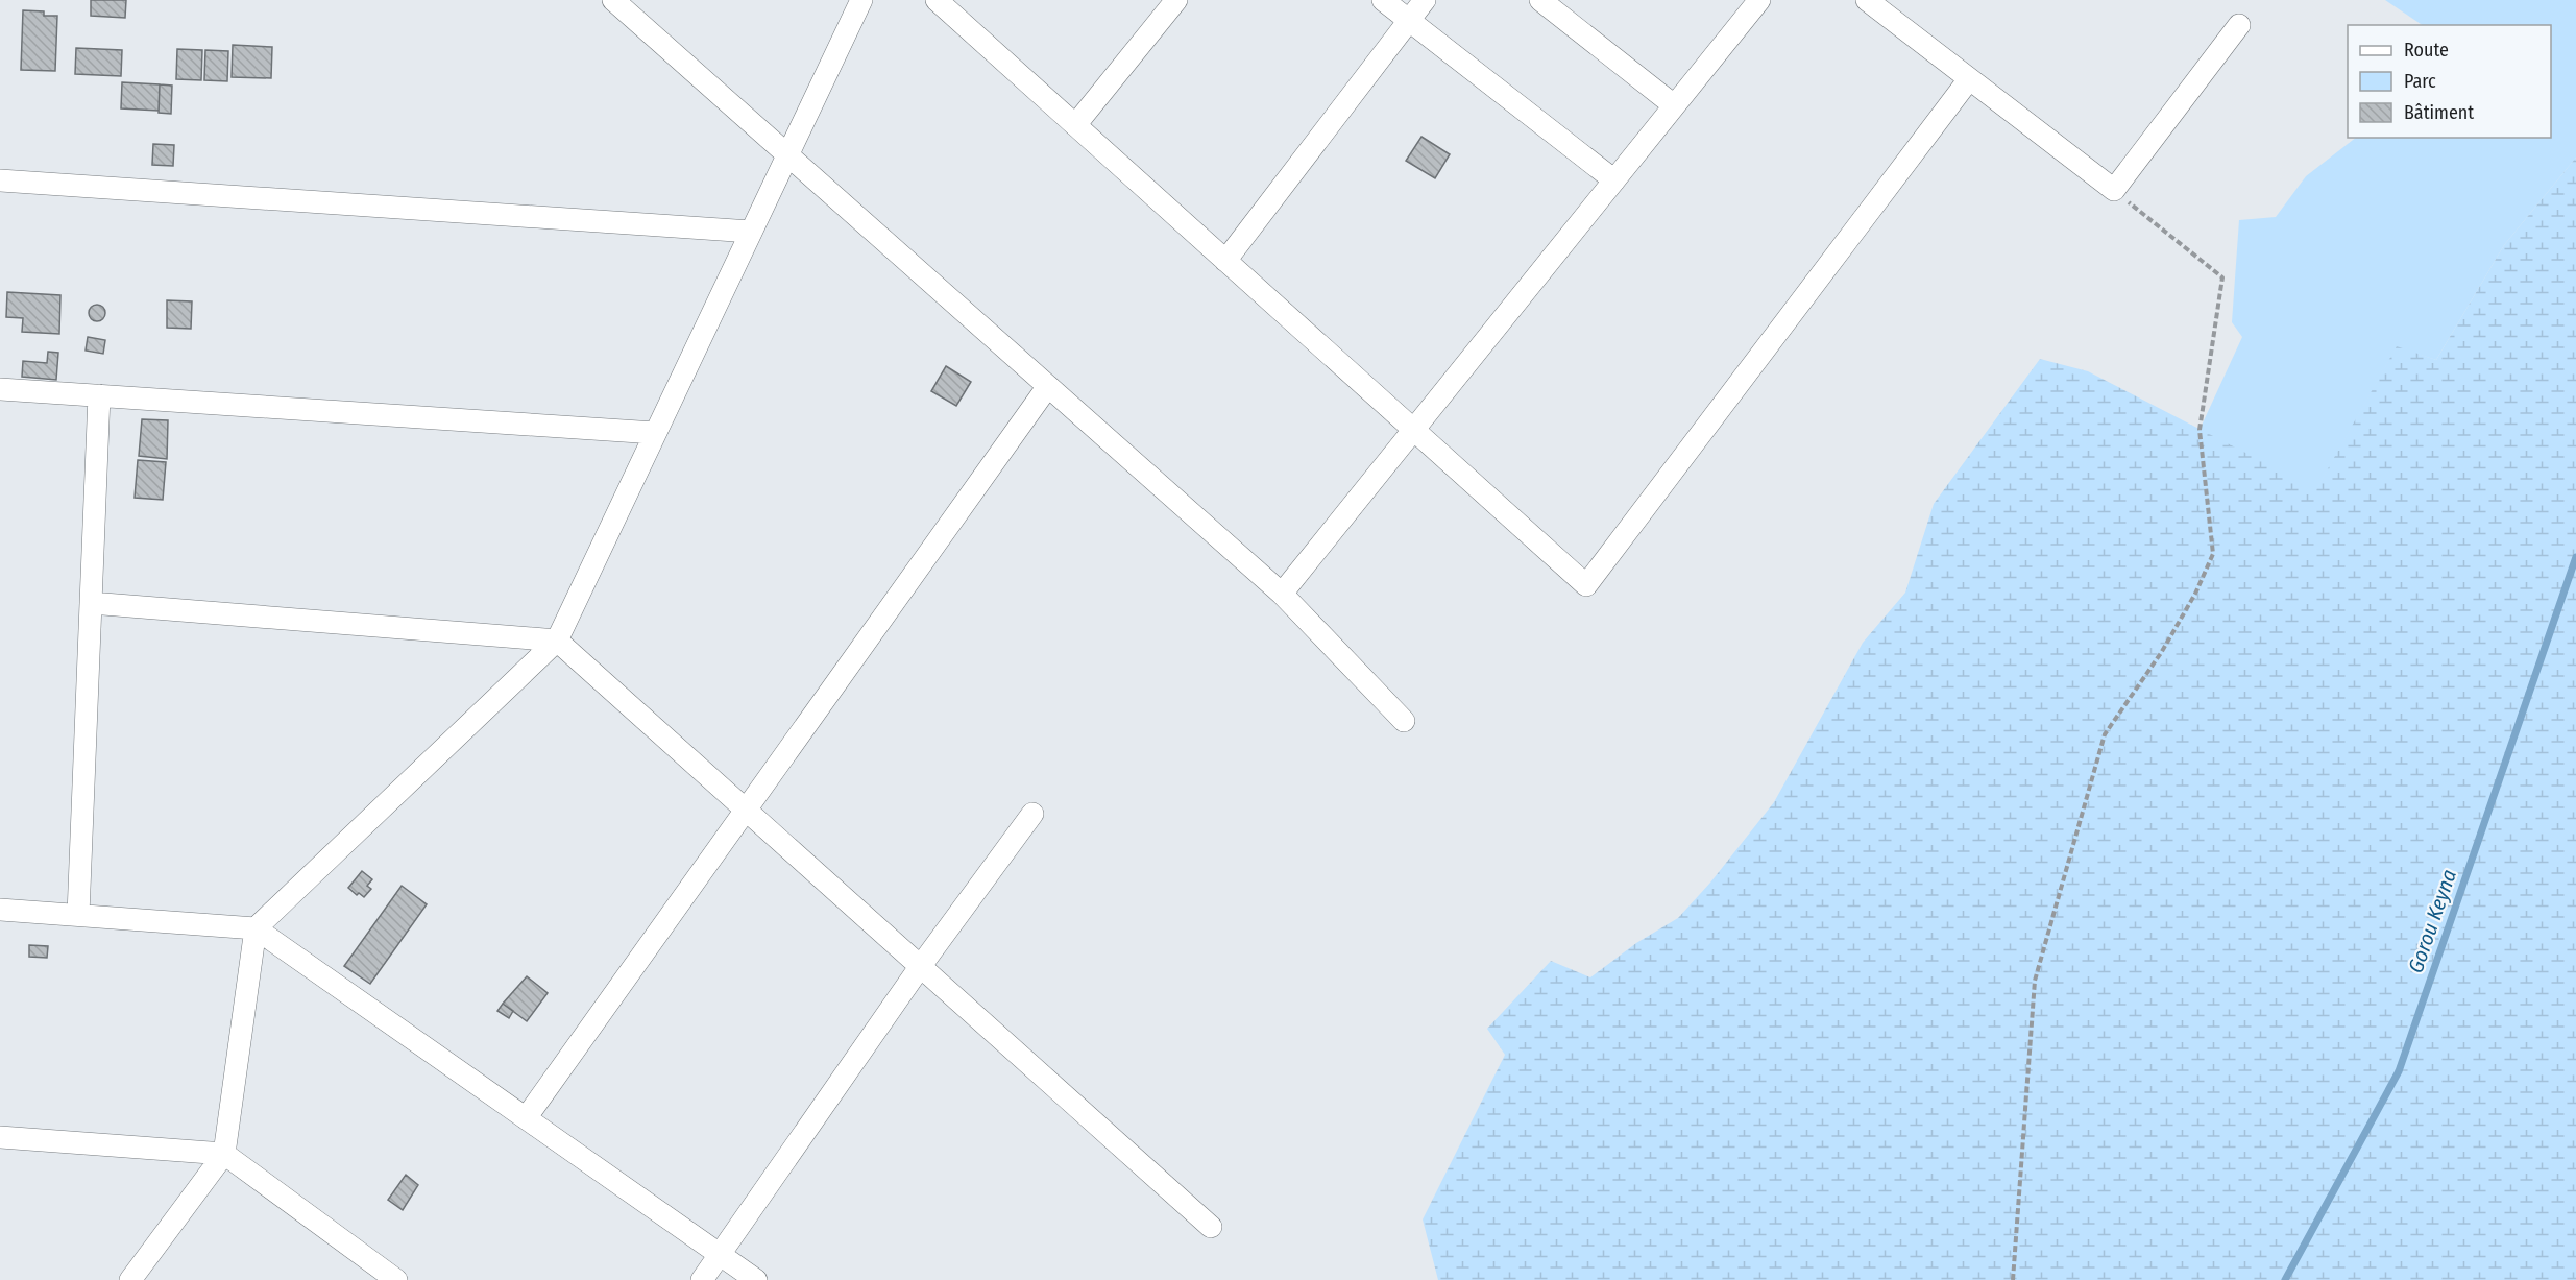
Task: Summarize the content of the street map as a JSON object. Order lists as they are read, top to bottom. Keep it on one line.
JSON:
{"water":["Gorou Keyna"],"legend":["Route","Parc","Bâtiment"]}
